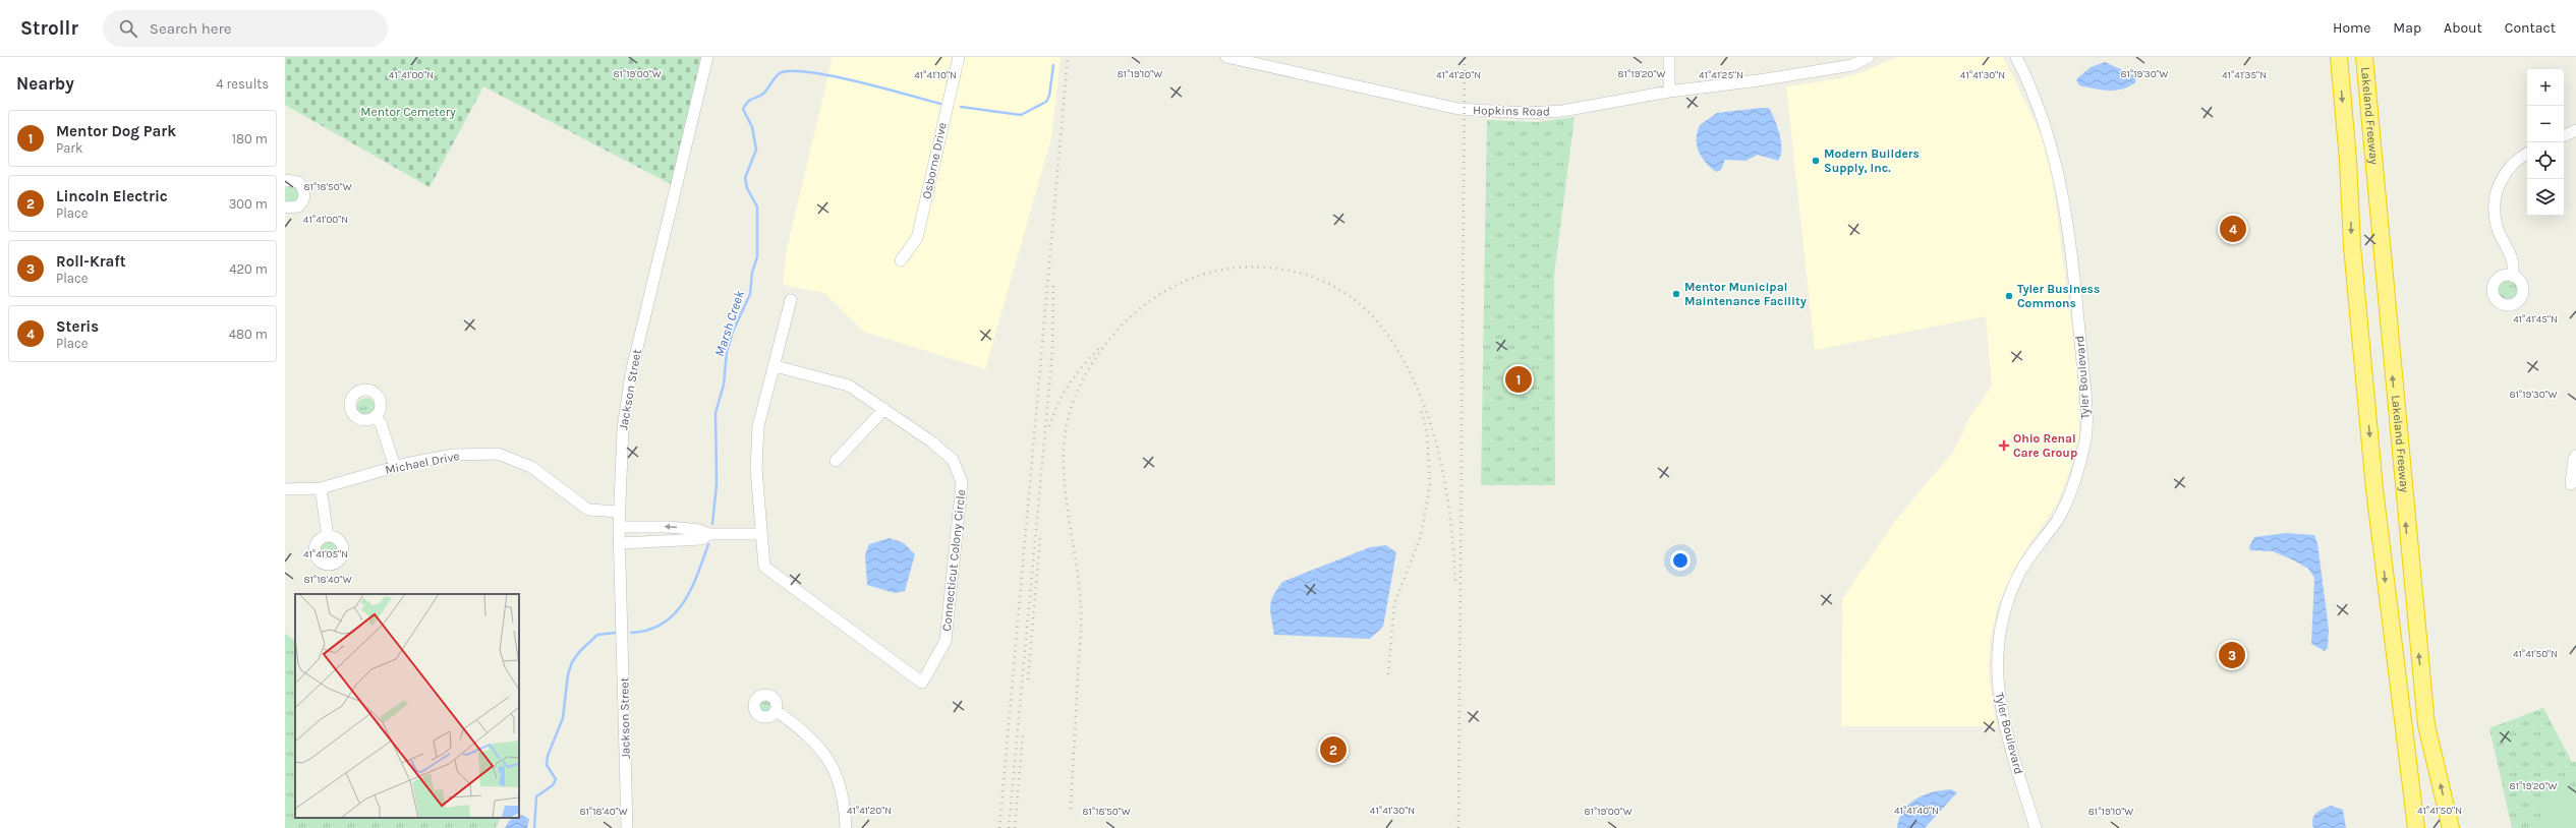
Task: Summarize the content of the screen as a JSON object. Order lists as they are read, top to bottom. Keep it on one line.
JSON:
{"streets":{"highway":["Lakeland Freeway"],"street":["Hopkins Road","Osborne Drive","Tyler Boulevard","Jackson Street","Michael Drive","Connecticut Colony Circle"]},"crossings":[["Jackson Street","Michael Drive"]],"water":["Marsh Creek"],"parks":["Mentor Cemetery"],"places":{"other":["Modern Builders Supply, Inc.","Mentor Municipal Maintenance Facility","Tyler Business Commons"],"health":["Ohio Renal Care Group"]},"page":{"header":"Strollr","search":"Search here","nav":["Home","Map","About","Contact"],"heading":["Nearby","4 results"],"map_buttons":["+","−"],"list":[{"mark":"1","name":"Mentor Dog Park","note":"Park","value":"180 m"},{"mark":"2","name":"Lincoln Electric","note":"Place","value":"300 m"},{"mark":"3","name":"Roll-Kraft","note":"Place","value":"420 m"},{"mark":"4","name":"Steris","note":"Place","value":"480 m"}],"pins":["4","1","3","2"]},"coordinates":["81°19'00\"W","81°19'10\"W","81°19'20\"W","81°19'30\"W","41°41'00\"N","41°41'10\"N","41°41'20\"N","41°41'25\"N","41°41'30\"N","41°41'35\"N","81°18'50\"W","41°41'45\"N","41°41'05\"N","81°18'40\"W","41°41'50\"N","41°41'40\"N"]}
